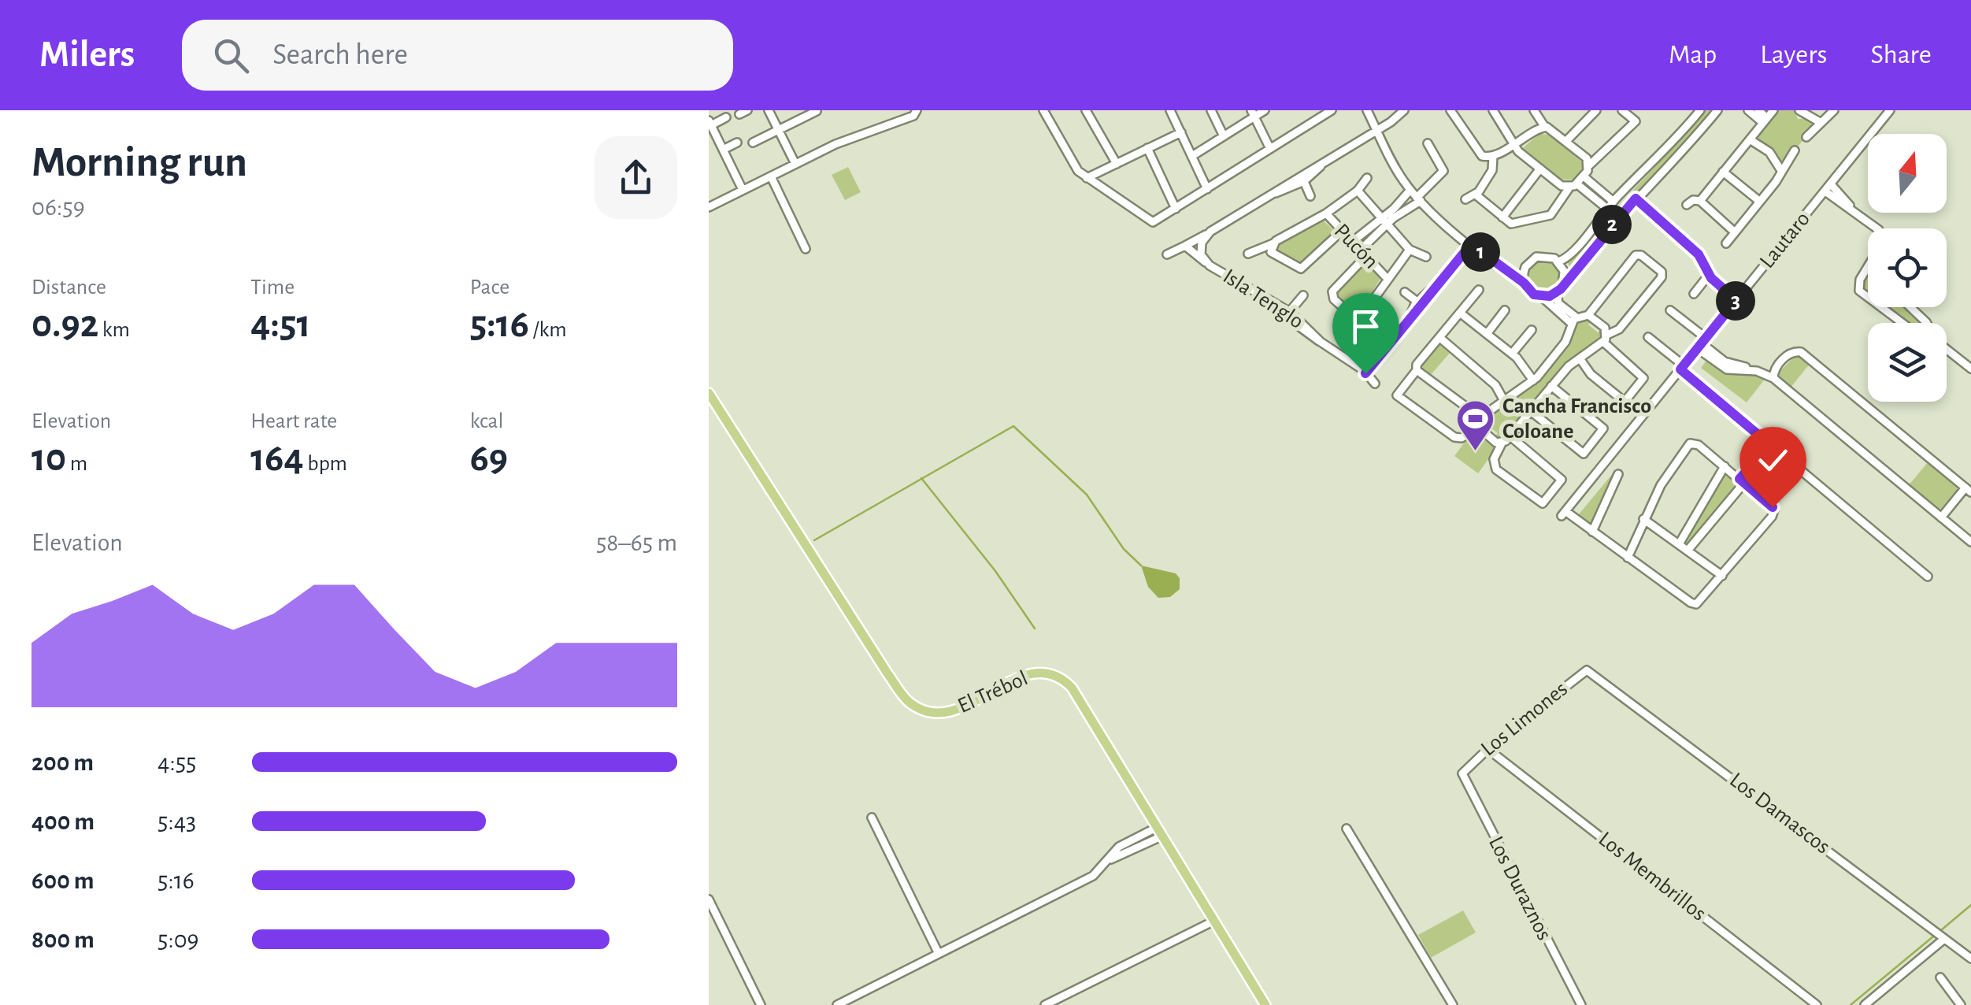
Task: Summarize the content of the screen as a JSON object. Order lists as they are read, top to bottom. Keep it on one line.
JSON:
{"streets":{"main road":["El Trébol"],"street":["Lautaro","Pucón","Isla Tenglo","Los Limones","Los Damascos","Los Membrillos","Los Duraznos"]},"crossings":[["Los Limones","Los Damascos"],["Los Limones","Los Membrillos"],["Los Limones","Los Duraznos"]],"places":{"sports":["Cancha Francisco Coloane"]},"north":"top","page":{"header":"Milers","search":"Search here","nav":["Map","Layers","Share"],"heading":["Morning run","06:59"],"pins":["2","1","3"],"stats":[["Distance","0.92 km"],["Time","4:51"],["Pace","5:16 /km"],["Elevation","10 m"],["Heart rate","164 bpm"],["kcal","69"]],"chart":["Elevation","58–65 m"],"list":[{"name":"200 m","note":"4:55"},{"name":"400 m","note":"5:43"},{"name":"600 m","note":"5:16"},{"name":"800 m","note":"5:09"}]}}
